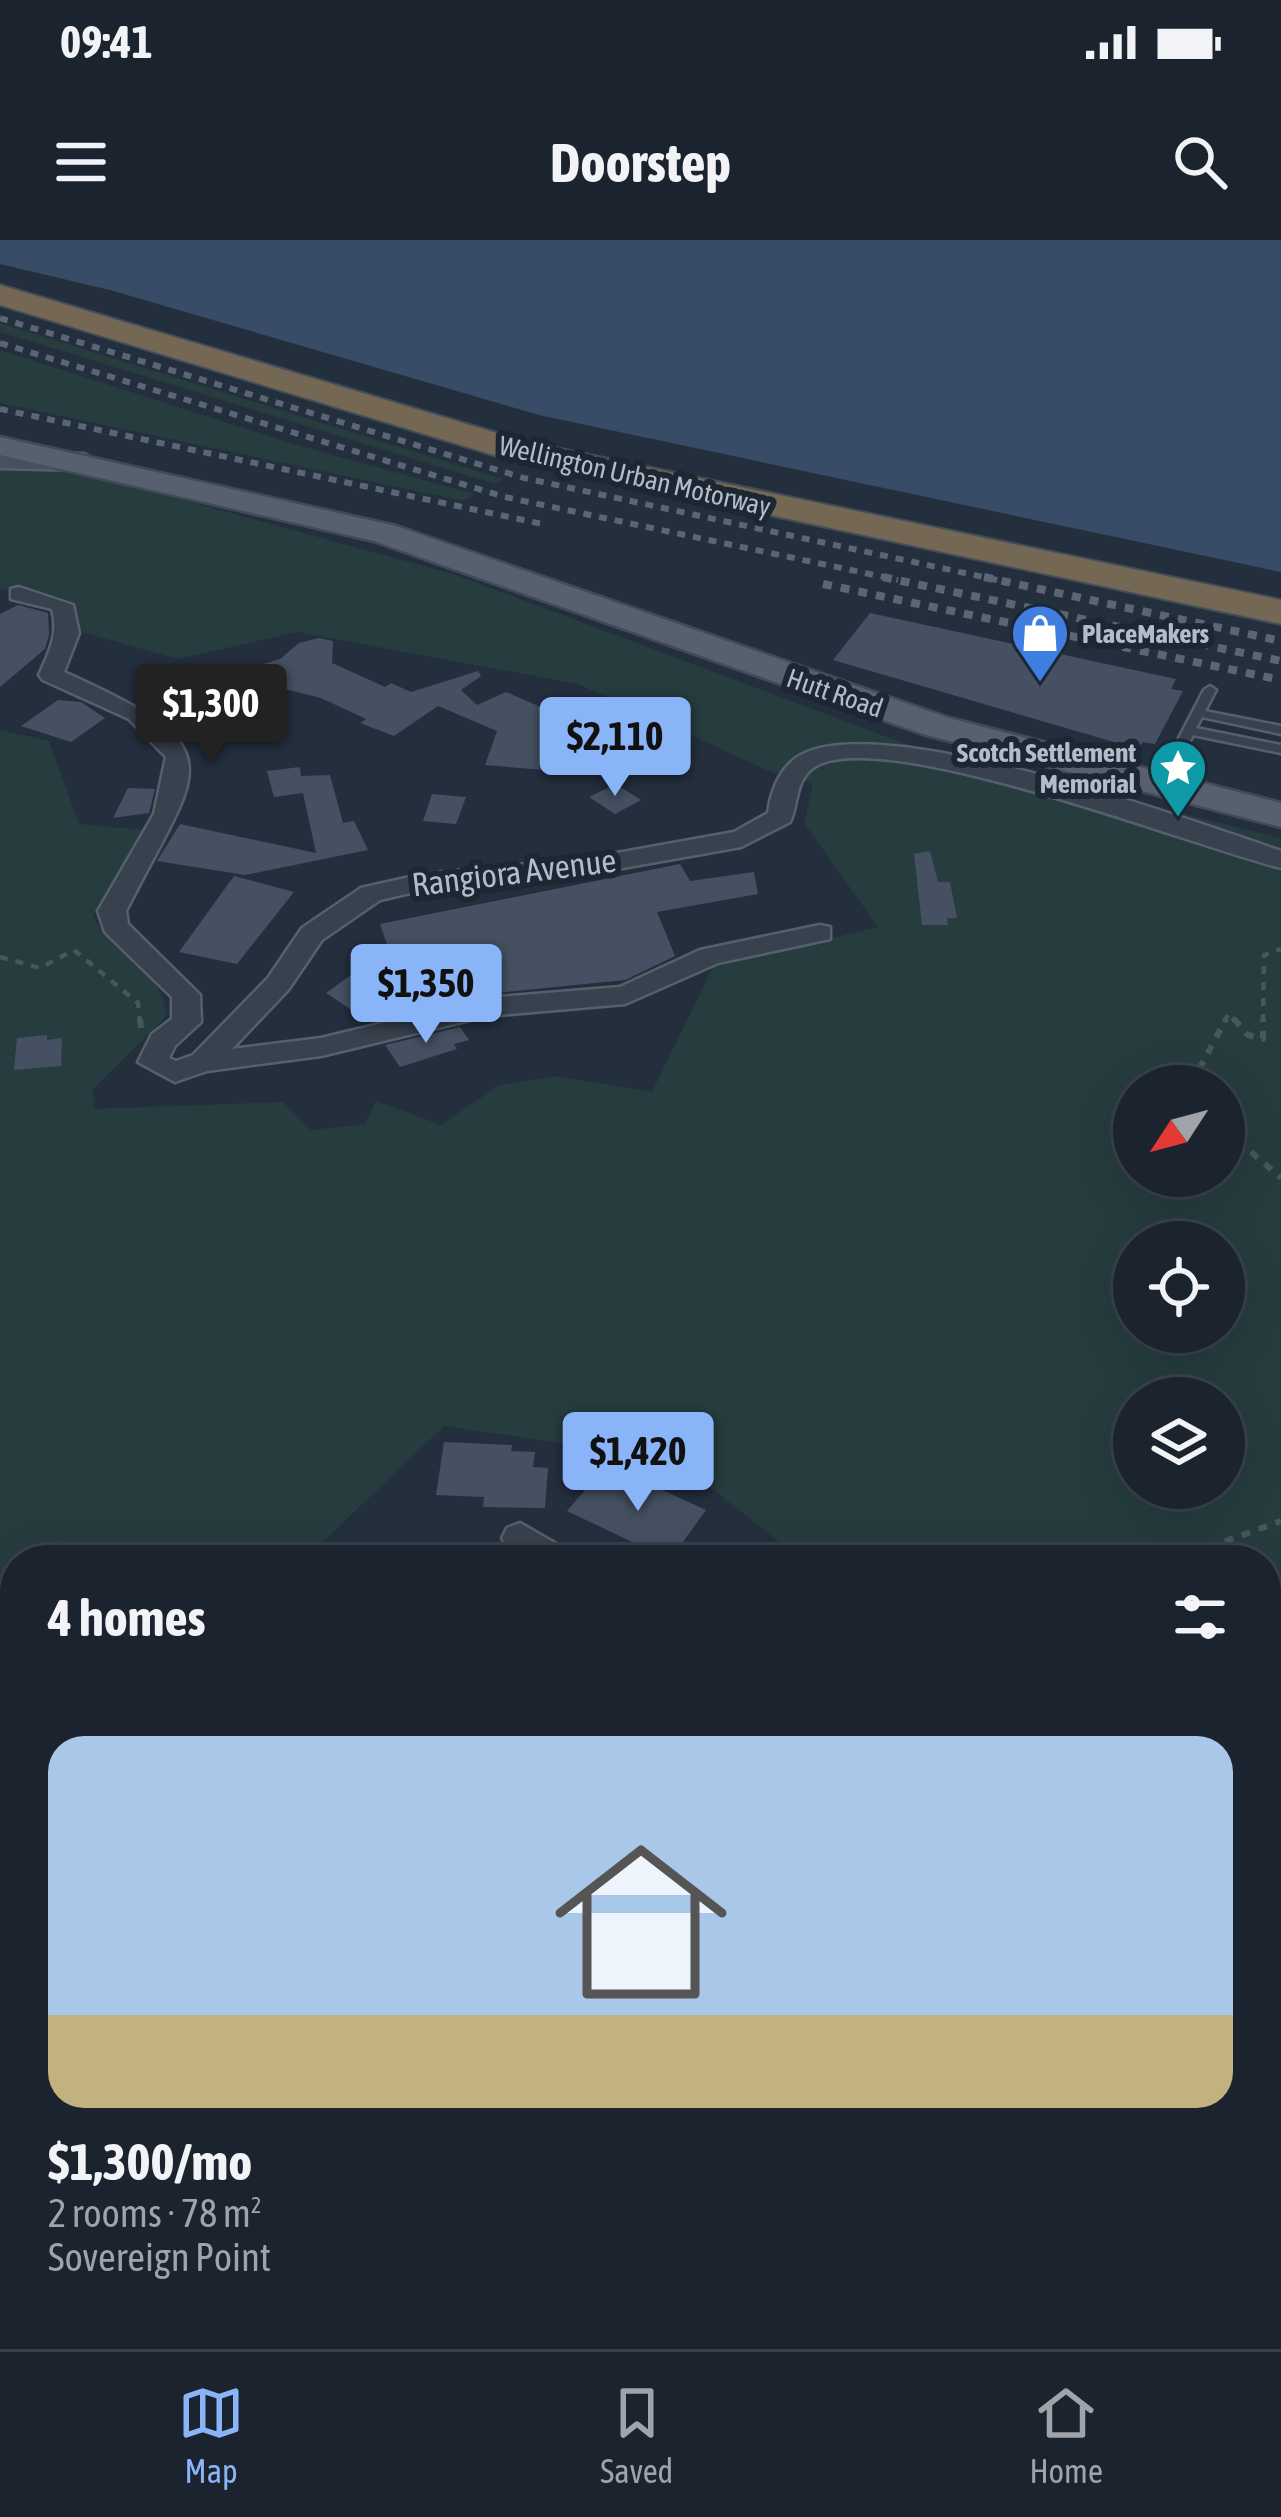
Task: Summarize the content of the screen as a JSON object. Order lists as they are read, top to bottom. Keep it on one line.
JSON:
{"streets":{"highway":["Wellington Urban Motorway"],"main road":["Hutt Road"],"street":["Rangiora Avenue"]},"crossings":[["Hutt Road","Rangiora Avenue"]],"places":{"shop":["PlaceMakers"],"place":["Scotch Settlement Memorial"]},"north":"bottom left","page":{"status":"09:41","header":"Doorstep","price":["$1,300","$2,110","$1,350","$1,420"],"heading":"4 homes","list":[{"name":"$1,300/mo","note":"2 rooms · 78 m² · Sovereign Point"}],"tabs":["Map","Saved","Home"]}}
